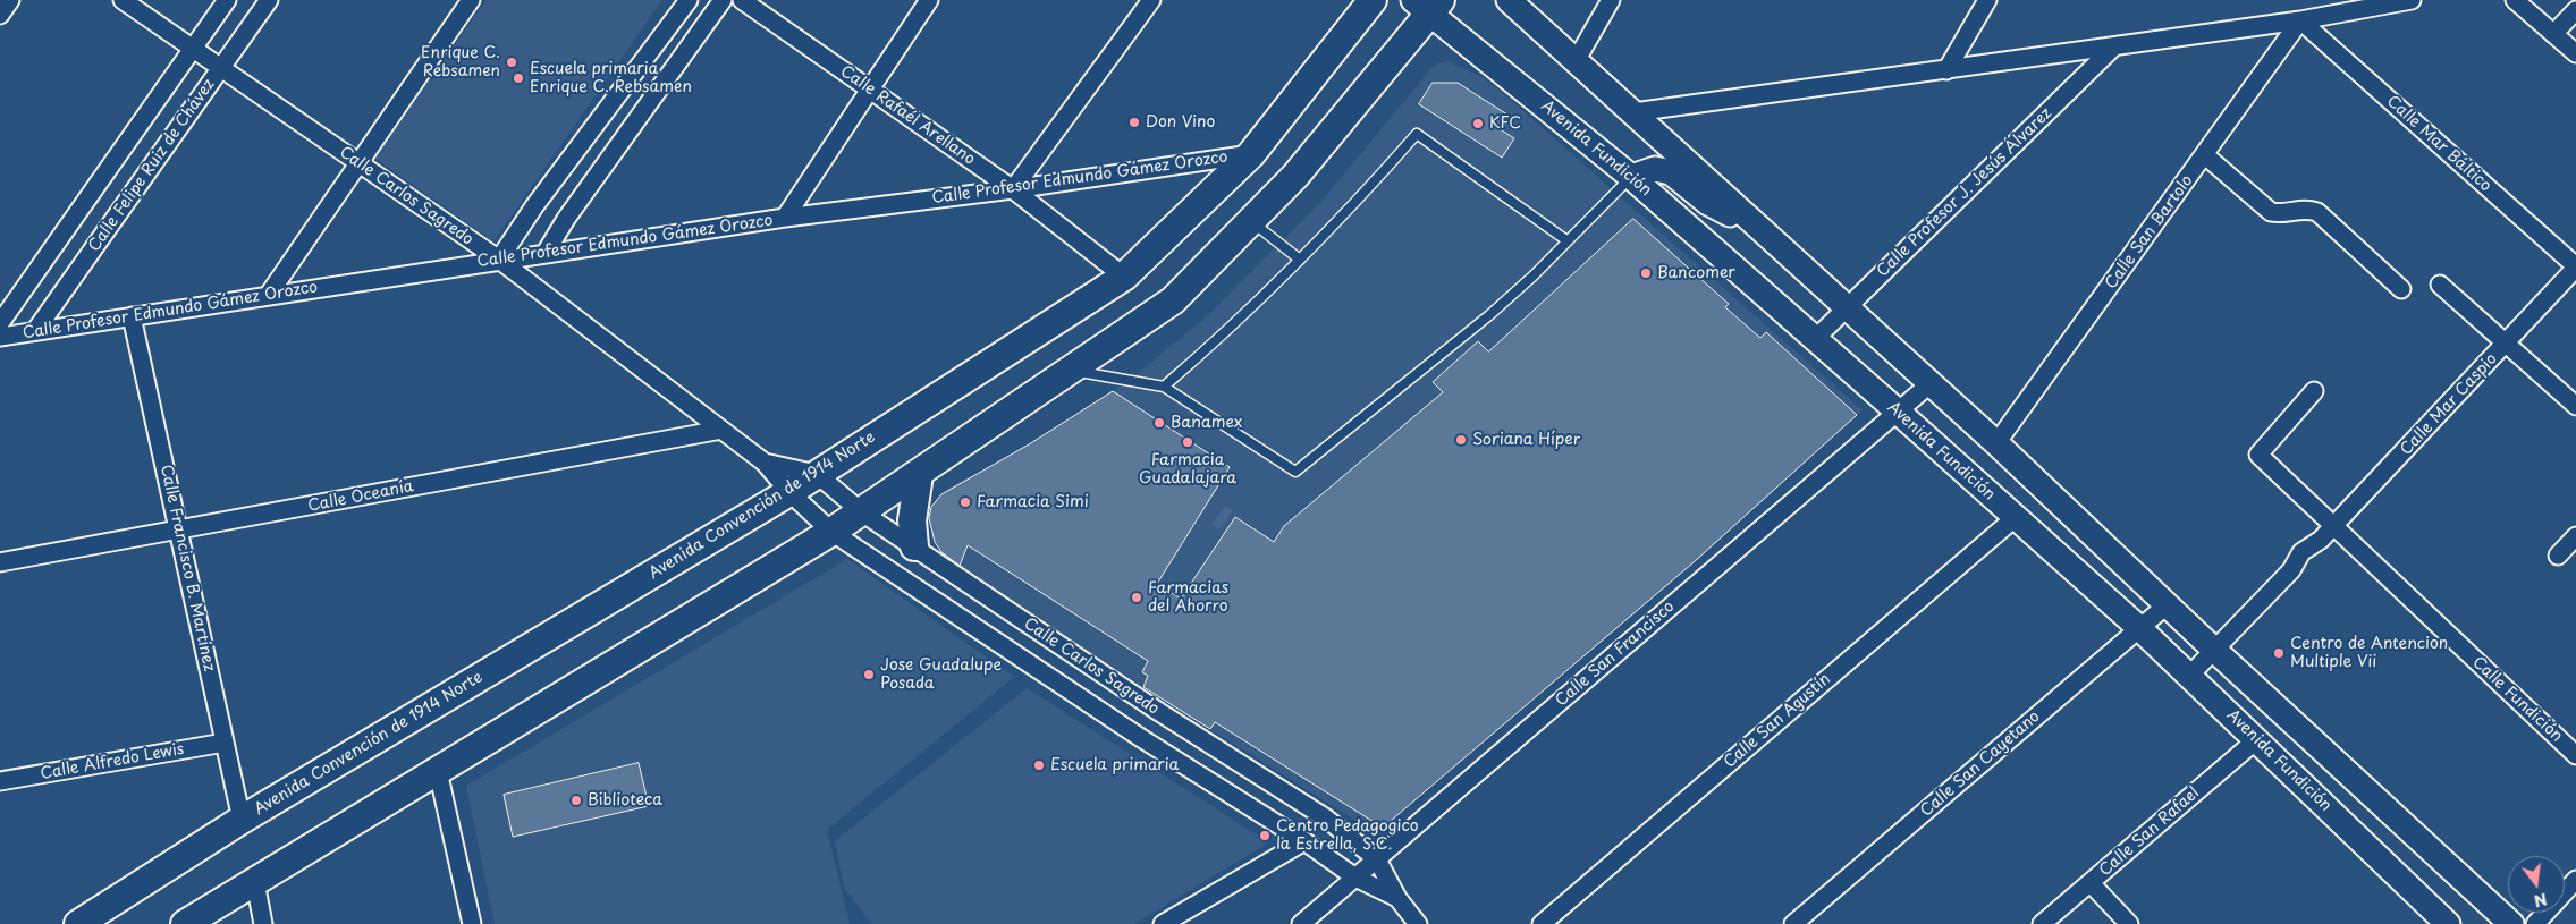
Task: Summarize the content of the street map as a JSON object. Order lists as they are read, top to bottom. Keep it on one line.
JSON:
{"streets":{"main road":["Avenida Convención de 1914 Norte"],"street":["Calle Rafaél Arellano","Calle Mar Báltico","Avenida Fundición","Calle Felipe Ruiz de Chávez","Calle Profesor Edmundo Gámez Orozco","Calle Profesor J. Jesús Álvarez","Calle Carlos Sagredo","Calle San Bartolo","Calle Mar Caspio","Calle Oceanía","Calle Francisco B. Martínez","Calle San Francisco","Calle Fundición","Calle San Agustín","Calle Alfredo Lewis","Calle San Cayetano","Calle San Rafael"]},"crossings":[["Calle Rafaél Arellano","Calle Profesor Edmundo Gámez Orozco"],["Calle Rafaél Arellano","Avenida Convención de 1914 Norte"],["Calle Mar Báltico","Calle San Bartolo"],["Calle Mar Báltico","Calle Mar Caspio"],["Avenida Fundición","Calle Profesor J. Jesús Álvarez"],["Avenida Fundición","Calle Mar Caspio"],["Avenida Fundición","Calle San Francisco"],["Avenida Fundición","Calle San Agustín"],["Avenida Fundición","Calle San Cayetano"],["Avenida Fundición","Calle San Rafael"],["Calle Felipe Ruiz de Chávez","Calle Profesor Edmundo Gámez Orozco"],["Calle Felipe Ruiz de Chávez","Calle Carlos Sagredo"],["Calle Profesor Edmundo Gámez Orozco","Calle Carlos Sagredo"],["Calle Profesor Edmundo Gámez Orozco","Avenida Convención de 1914 Norte"],["Calle Profesor Edmundo Gámez Orozco","Calle Francisco B. Martínez"],["Calle Carlos Sagredo","Calle Oceanía"],["Calle Carlos Sagredo","Avenida Convención de 1914 Norte"],["Calle Carlos Sagredo","Calle San Francisco"],["Calle Mar Caspio","Calle Fundición"],["Calle Oceanía","Calle Francisco B. Martínez"],["Avenida Convención de 1914 Norte","Calle Francisco B. Martínez"],["Calle Francisco B. Martínez","Calle Alfredo Lewis"]],"places":["Enrique C. Rebsamen","Escuela primaria Enrique C. Rebsamen","Don Vino","KFC","Bancomer","Banamex","Soriana Híper","Farmacia Guadalajara","Farmacia Simi","Farmacias del Ahorro","Centro de Antencion Multiple Vii","Jose Guadalupe Posada","Escuela primaria","Biblioteca","Centro Pedagogico la Estrella, S.C."],"north":"bottom"}
